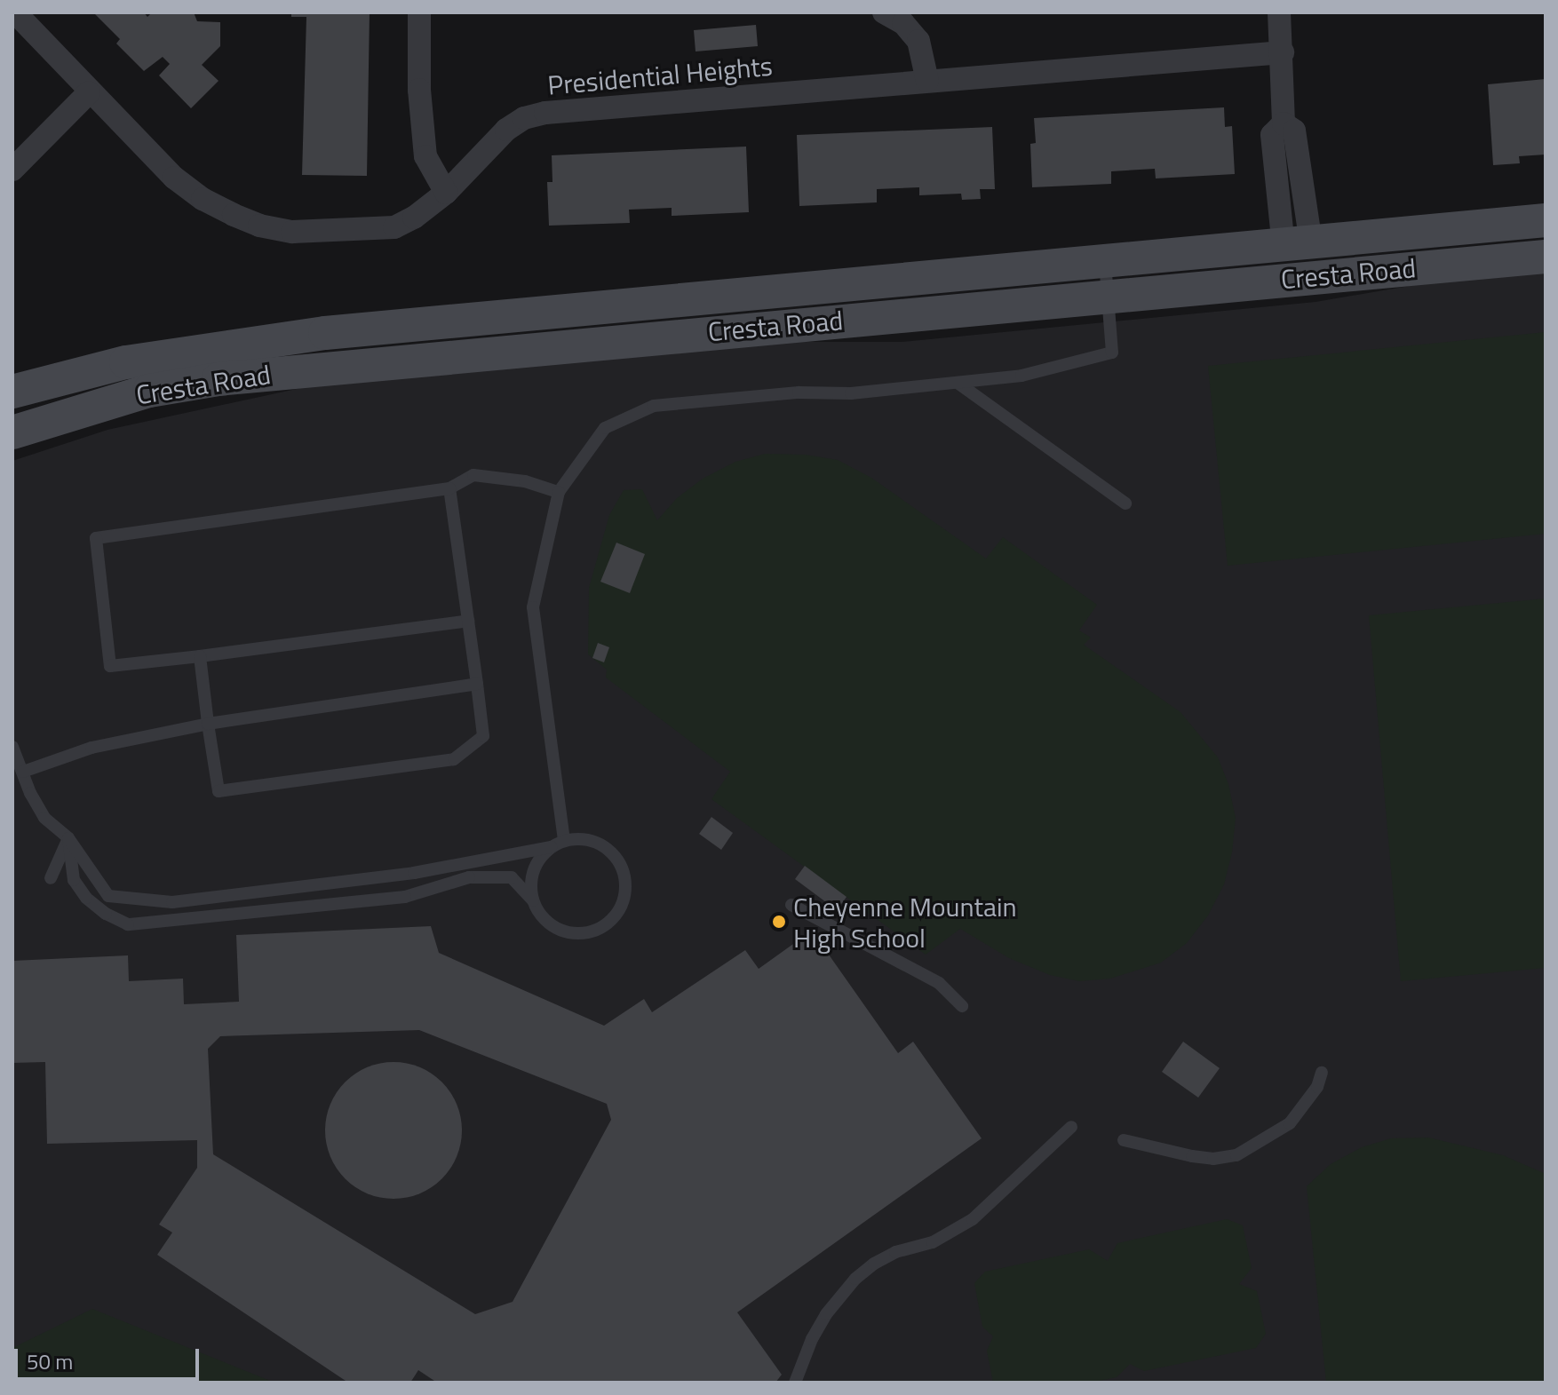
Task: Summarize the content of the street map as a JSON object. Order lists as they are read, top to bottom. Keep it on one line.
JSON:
{"streets":{"main road":["Cresta Road"],"street":["Presidential Heights"]},"places":["Cheyenne Mountain High School"],"scale_bar":"50 m"}
